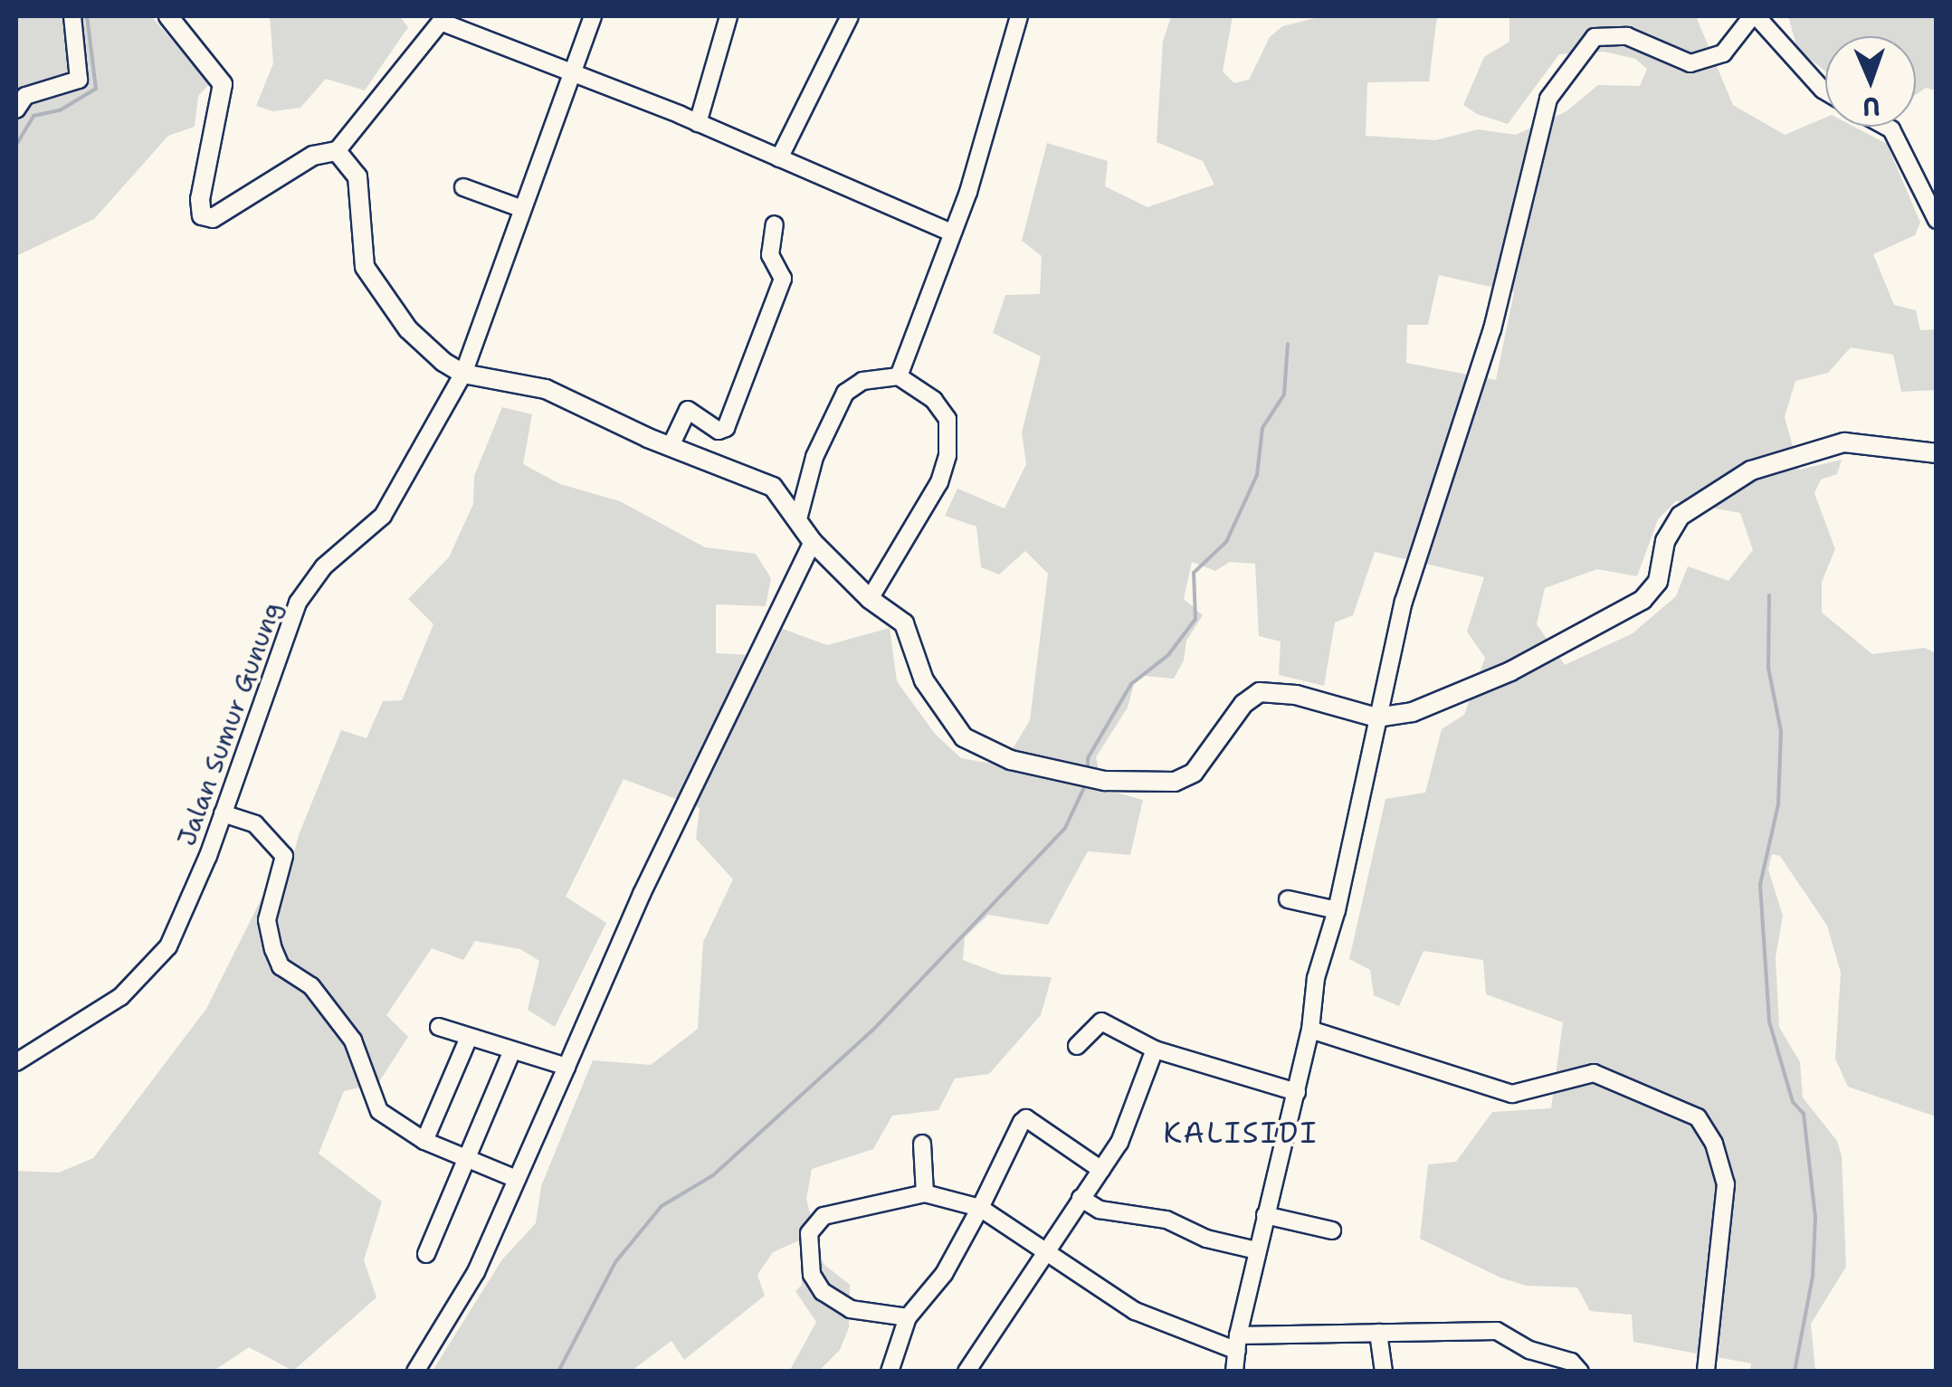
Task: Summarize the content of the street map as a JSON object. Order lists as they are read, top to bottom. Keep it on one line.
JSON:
{"streets":{"street":["Jalan Sumur Gunung"]},"districts":["KALISIDI"],"north":"bottom"}
